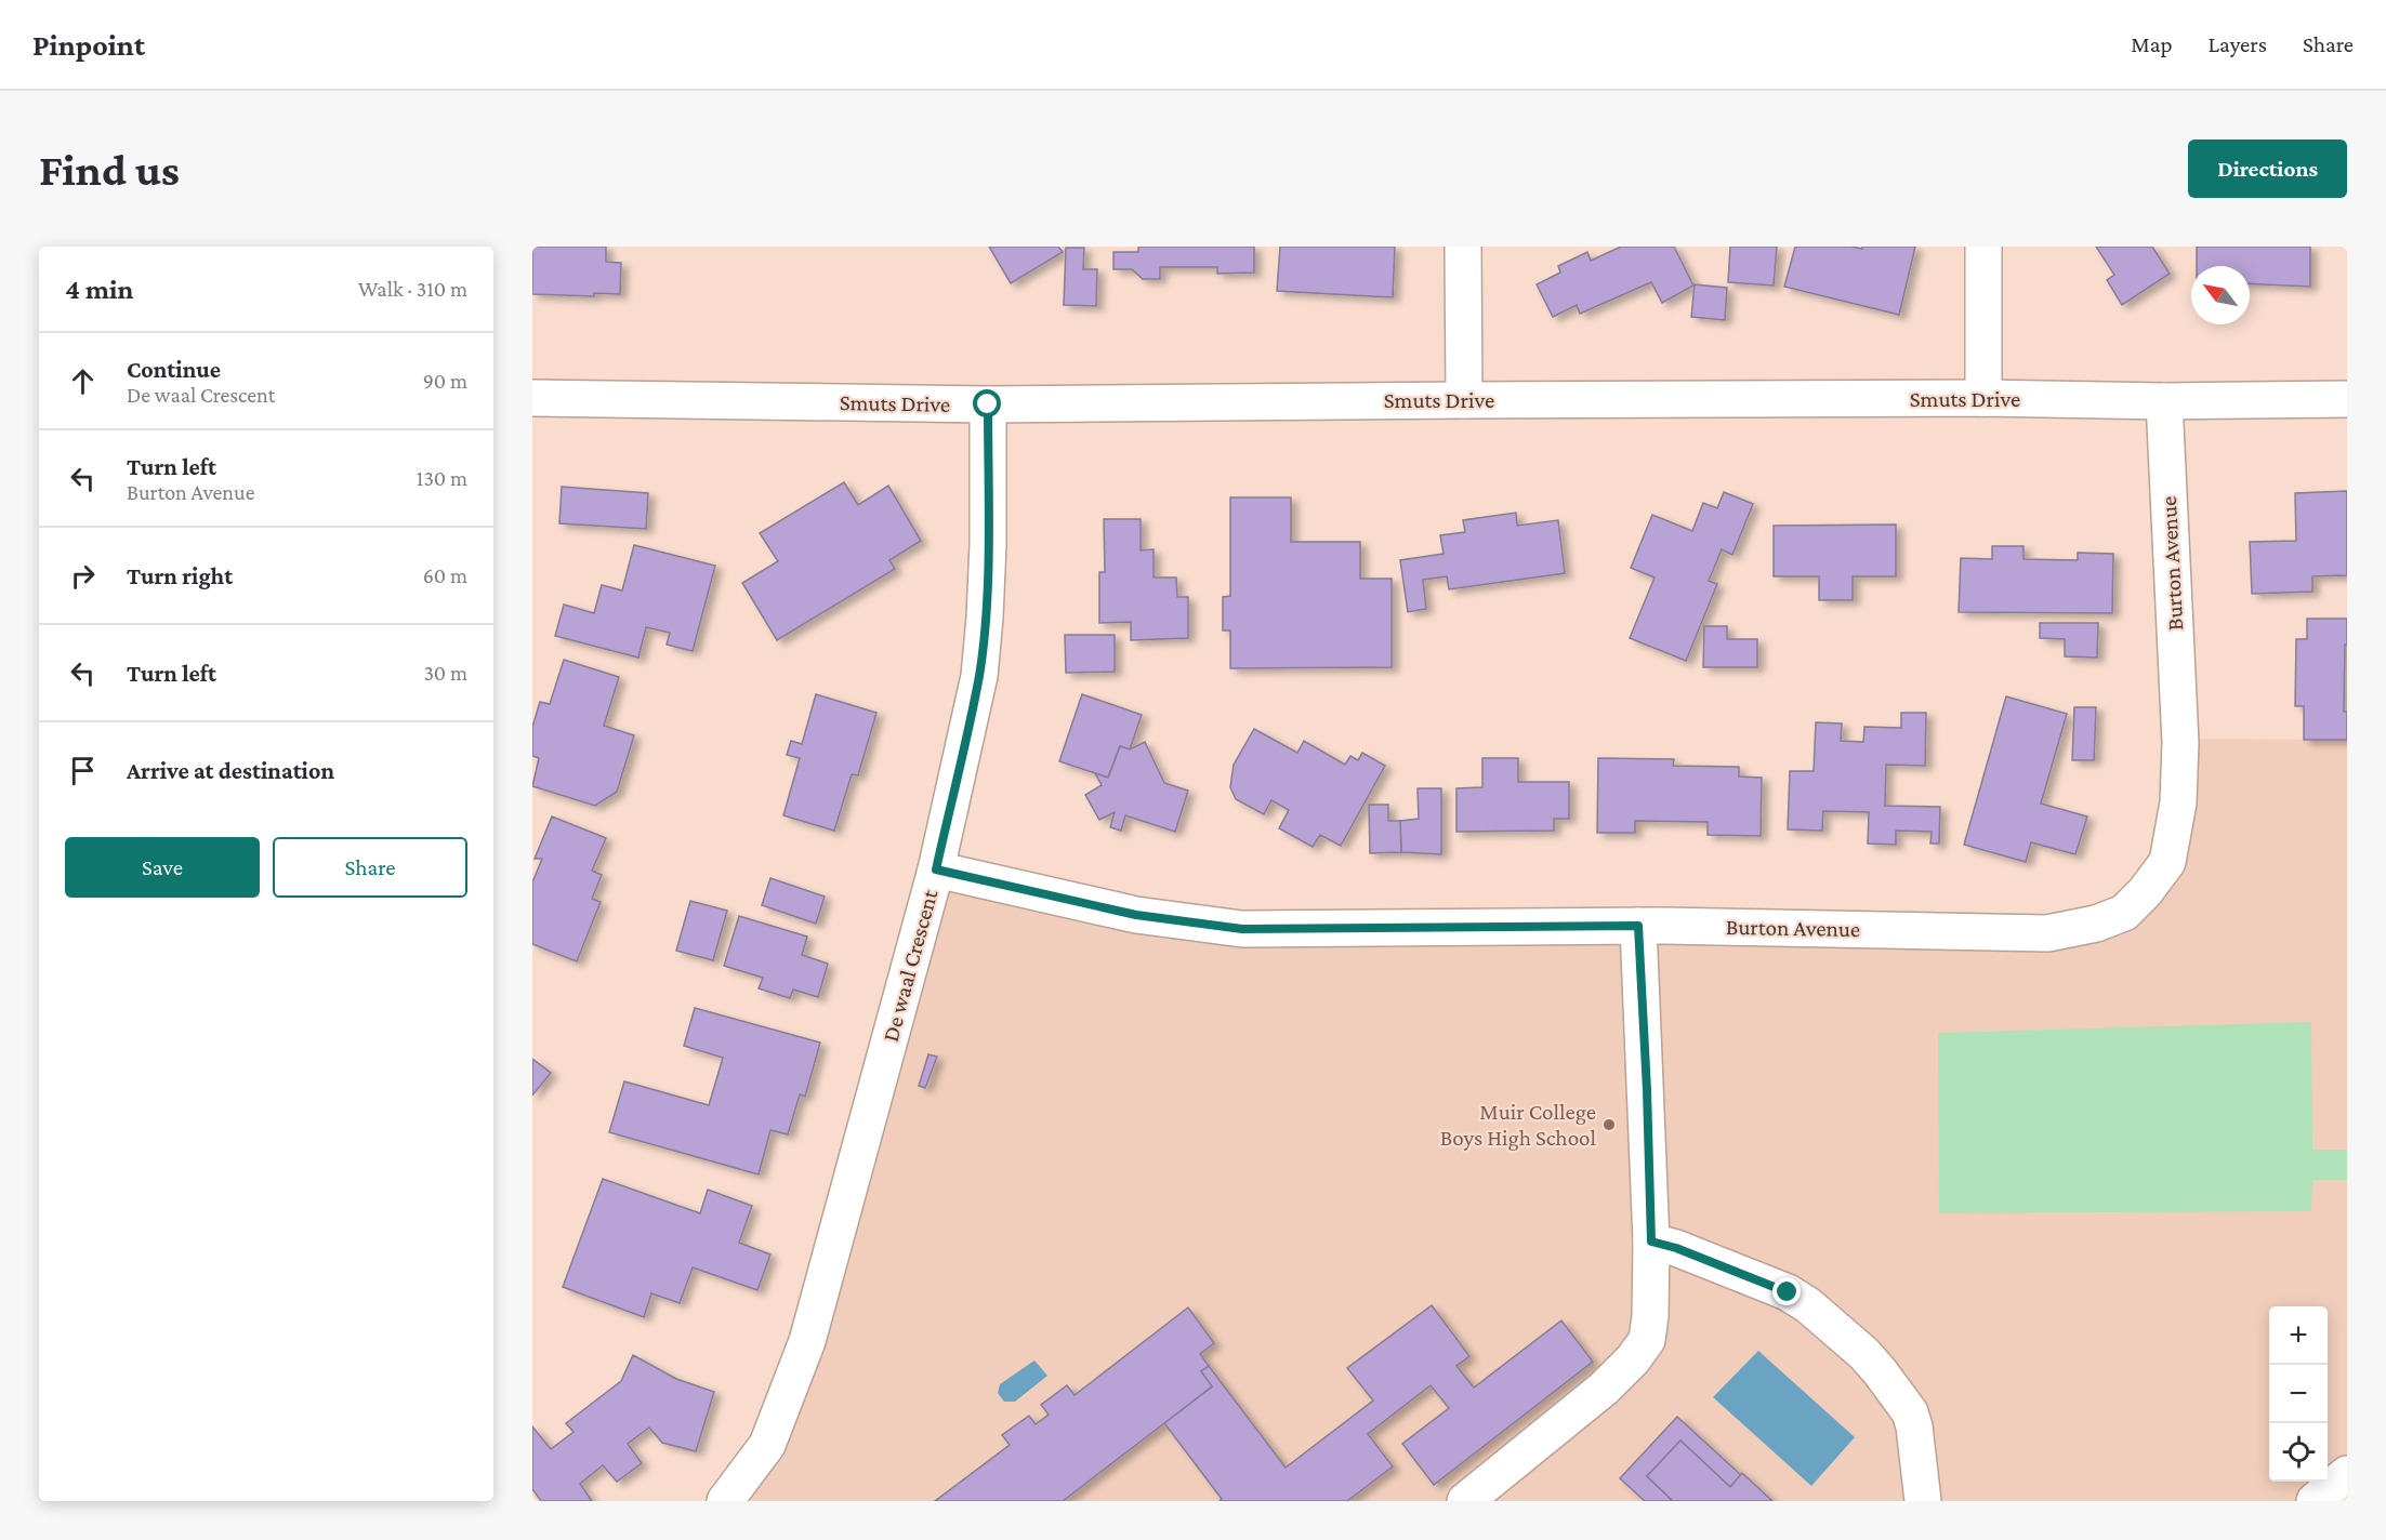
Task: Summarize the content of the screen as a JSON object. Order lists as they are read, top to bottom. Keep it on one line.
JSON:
{"streets":{"street":["Smuts Drive","Burton Avenue","De waal Crescent"]},"crossings":[["Smuts Drive","Burton Avenue"],["Smuts Drive","De waal Crescent"],["Burton Avenue","De waal Crescent"]],"places":["Muir College Boys High School"],"north":"top left","page":{"header":"Pinpoint","nav":["Map","Layers","Share"],"buttons":["Directions",["Save","Share"]],"title":"Find us","heading":["4 min","Walk · 310 m"],"list":[["Continue","De waal Crescent","90 m"],["Turn left","Burton Avenue","130 m"],["Turn right","60 m"],["Turn left","30 m"],"Arrive at destination"],"map_buttons":["+","−"]}}
